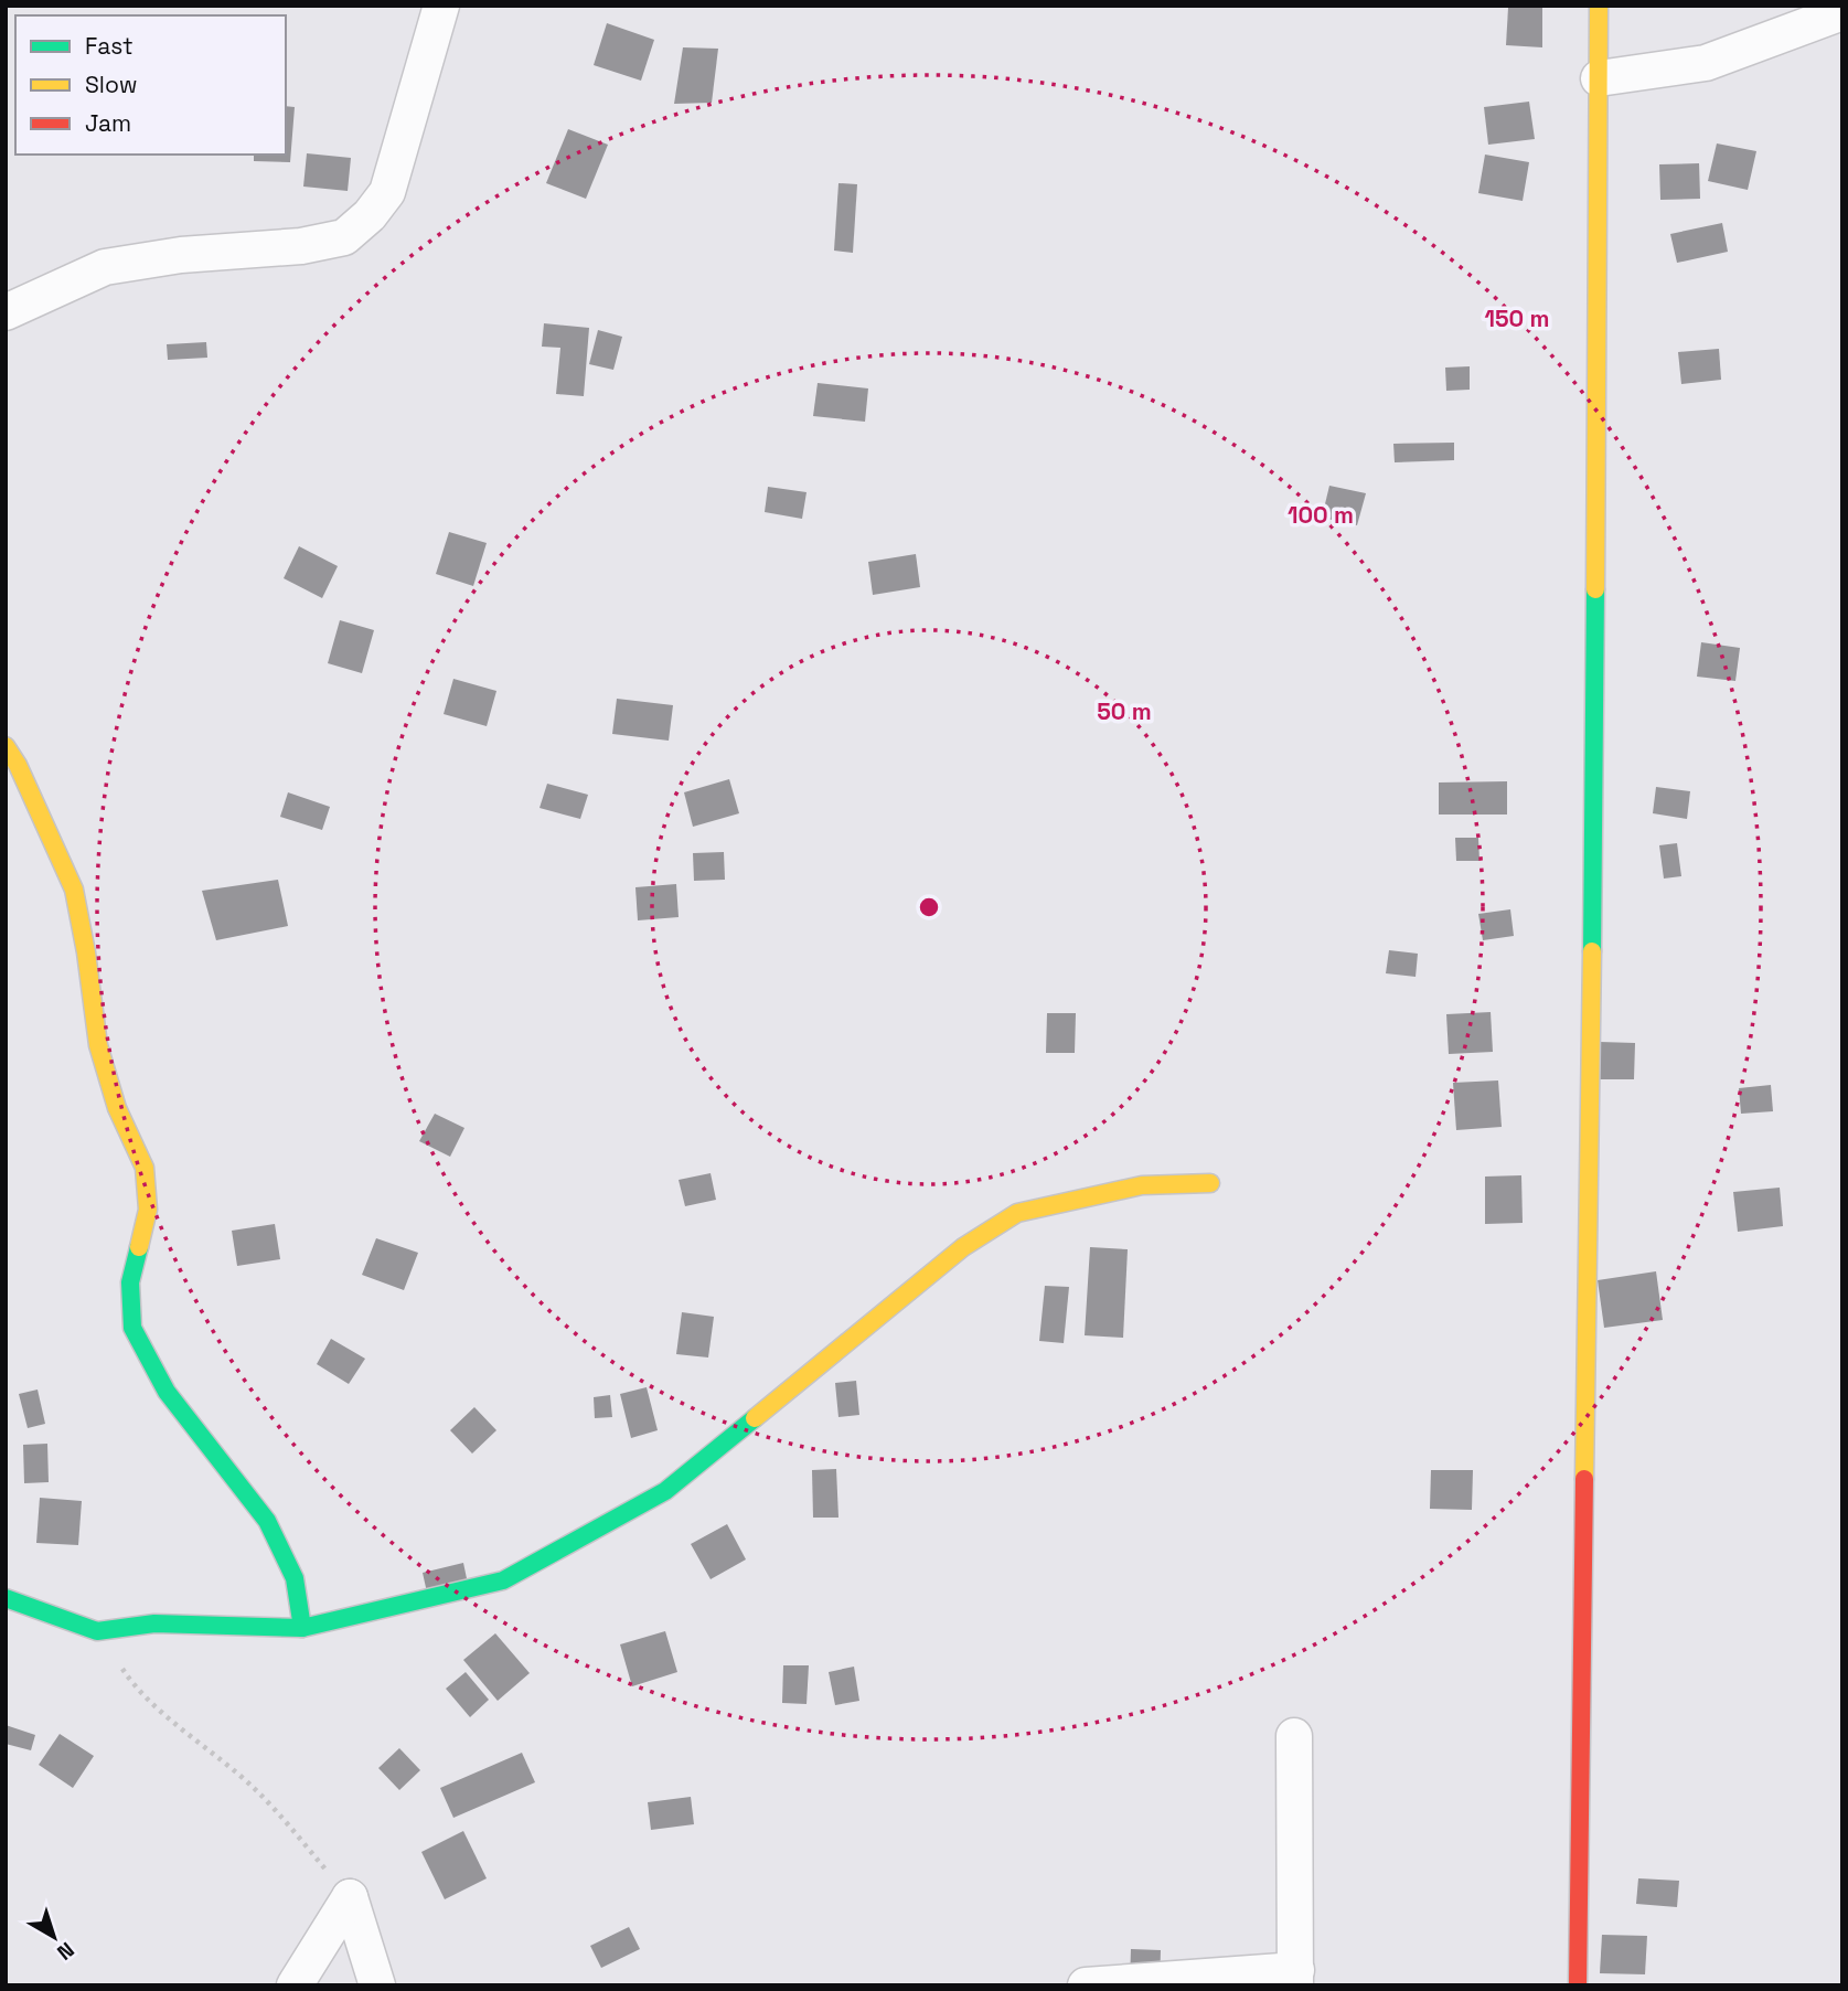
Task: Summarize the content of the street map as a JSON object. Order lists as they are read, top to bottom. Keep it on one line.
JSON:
{"legend":["Fast","Slow","Jam"],"north":"bottom right","rings":["150 m","100 m","50 m"]}
